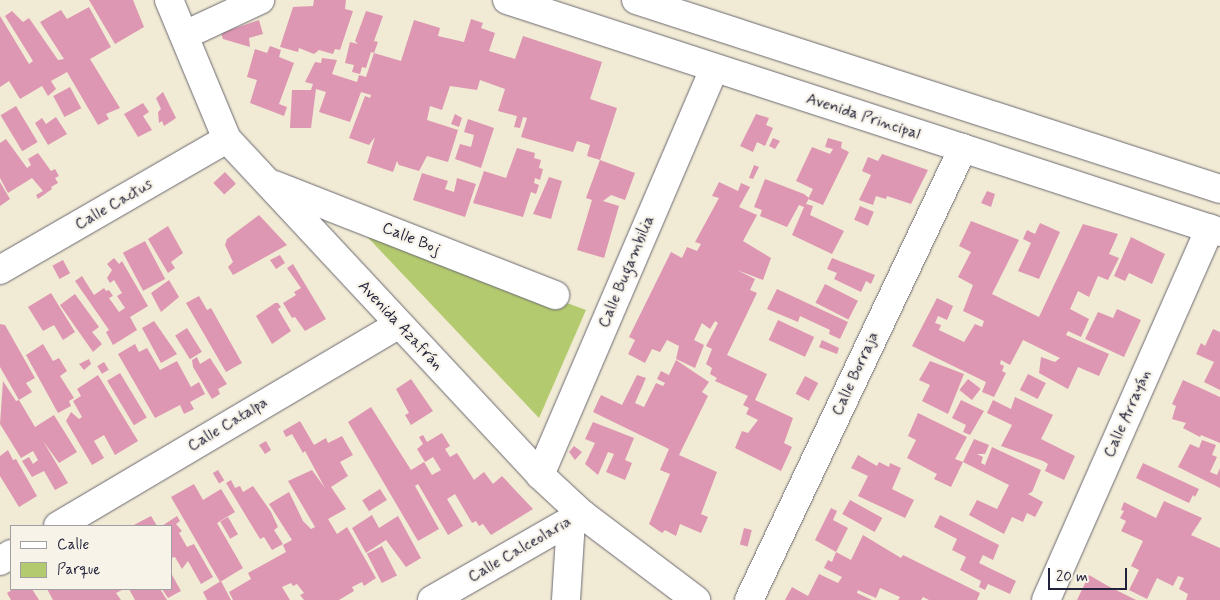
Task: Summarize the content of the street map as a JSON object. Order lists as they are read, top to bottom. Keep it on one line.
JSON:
{"streets":{"street":["Avenida Principal","Calle Cactus","Calle Boj","Calle Bugambilia","Avenida Azafrán","Calle Borraja","Calle Arrayán","Calle Catalpa","Calle Calceolaria"]},"crossings":[["Avenida Principal","Calle Bugambilia"],["Avenida Principal","Calle Borraja"],["Avenida Principal","Calle Arrayán"],["Calle Cactus","Avenida Azafrán"],["Calle Boj","Avenida Azafrán"],["Calle Bugambilia","Avenida Azafrán"],["Avenida Azafrán","Calle Catalpa"],["Avenida Azafrán","Calle Calceolaria"]],"legend":["Calle","Parque"],"scale_bar":"20 m"}
